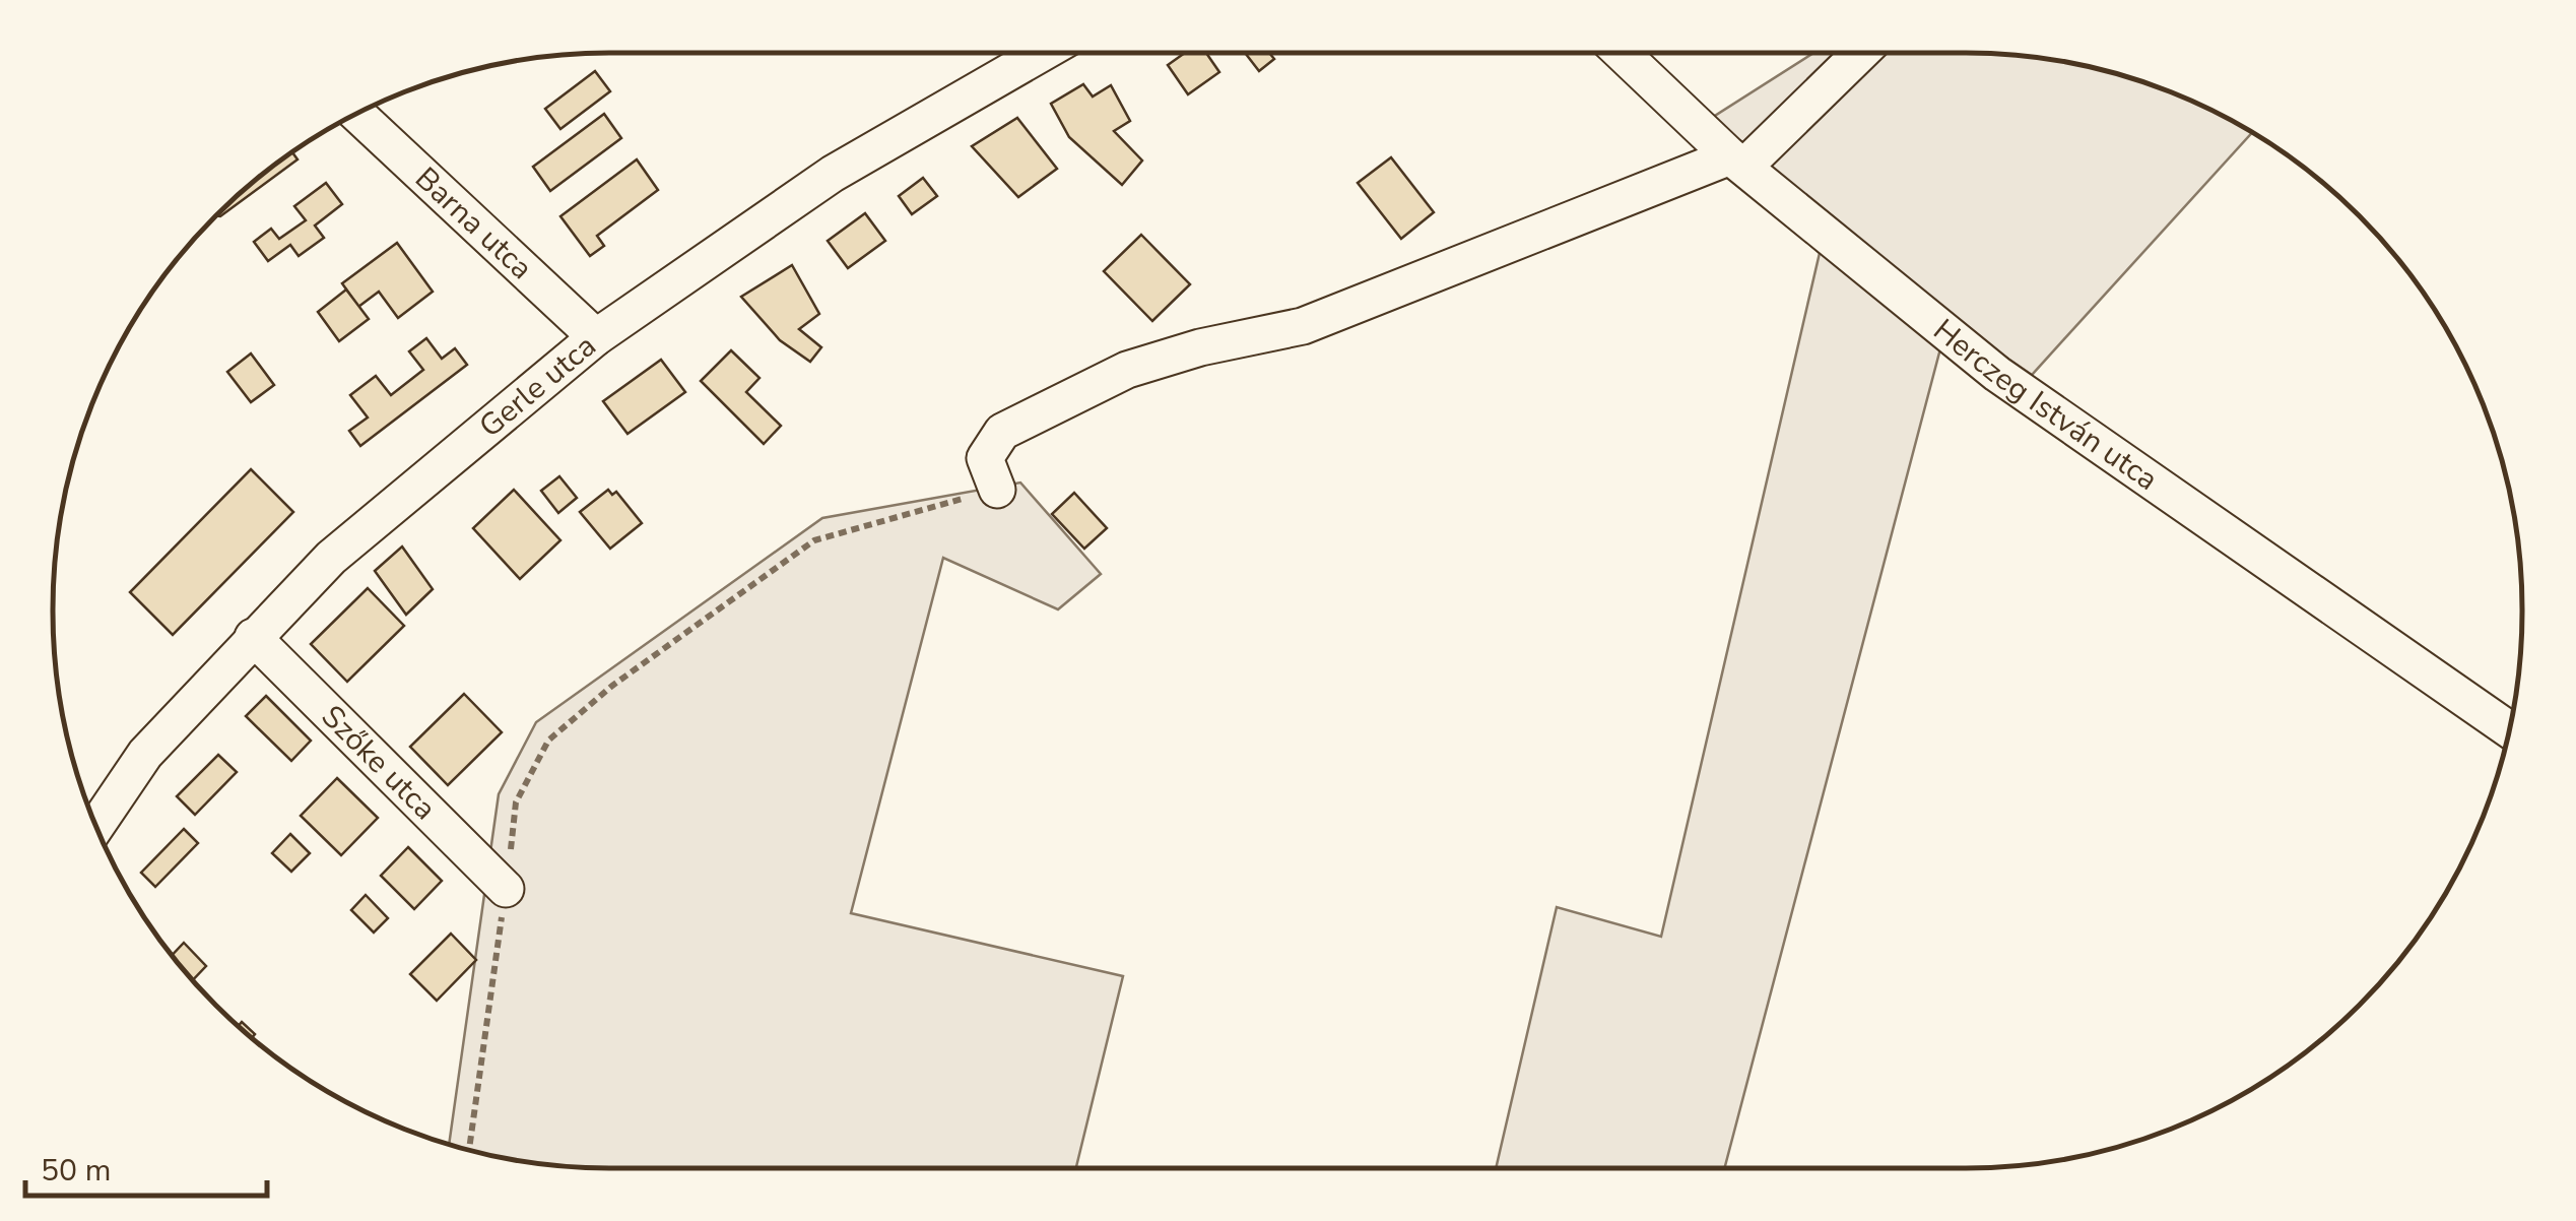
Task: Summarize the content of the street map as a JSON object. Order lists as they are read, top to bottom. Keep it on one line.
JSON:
{"streets":{"street":["Barna utca","Gerle utca","Herczeg István utca","Szőke utca"]},"crossings":[["Barna utca","Gerle utca"],["Gerle utca","Szőke utca"]],"scale_bar":"50 m"}
